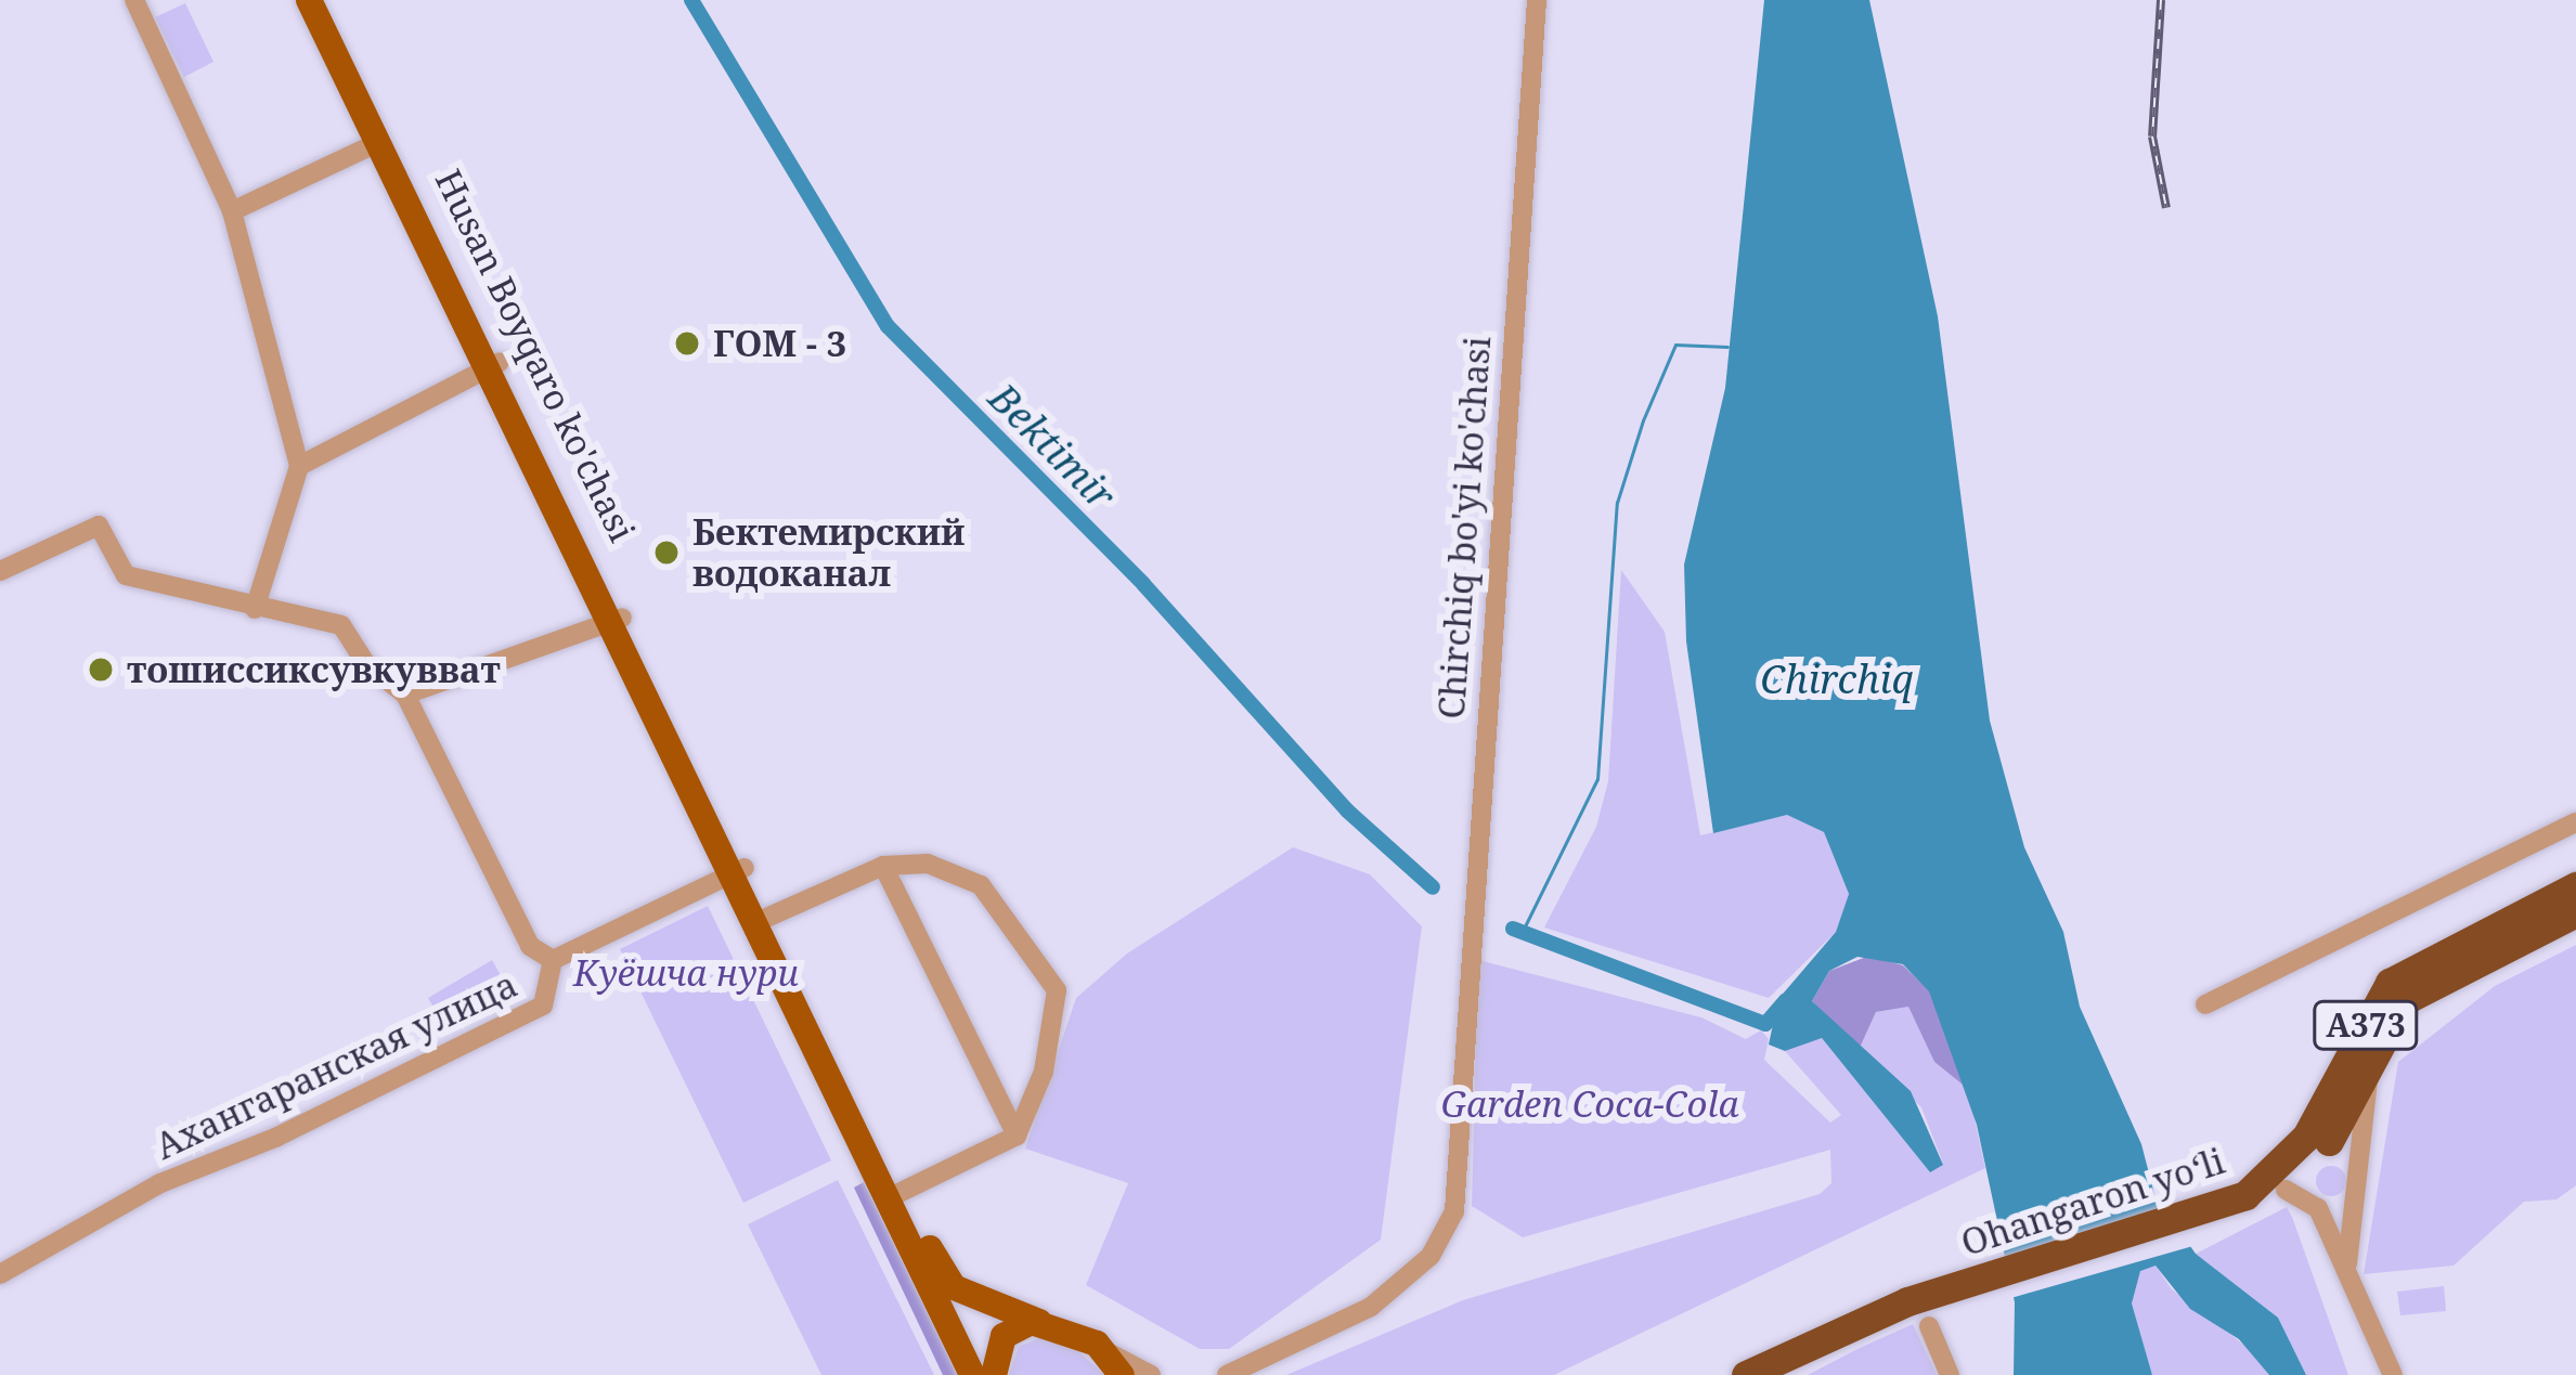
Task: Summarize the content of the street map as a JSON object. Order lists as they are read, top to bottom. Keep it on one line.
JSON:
{"streets":{"highway":["A373","Ohangaron yoʻli"],"main road":["Husan Boyqaro ko'chasi"],"street":["Chirchiq bo'yi ko'chasi","Ахангаранская улица"]},"crossings":[["Husan Boyqaro ko'chasi","Ахангаранская улица"]],"water":["Bektimir","Chirchiq"],"parks":["Куёшча нури","Garden Coca-Cola"],"places":["ГОМ - 3","Бектемирский водоканал","тошиссиксувкувват"]}
